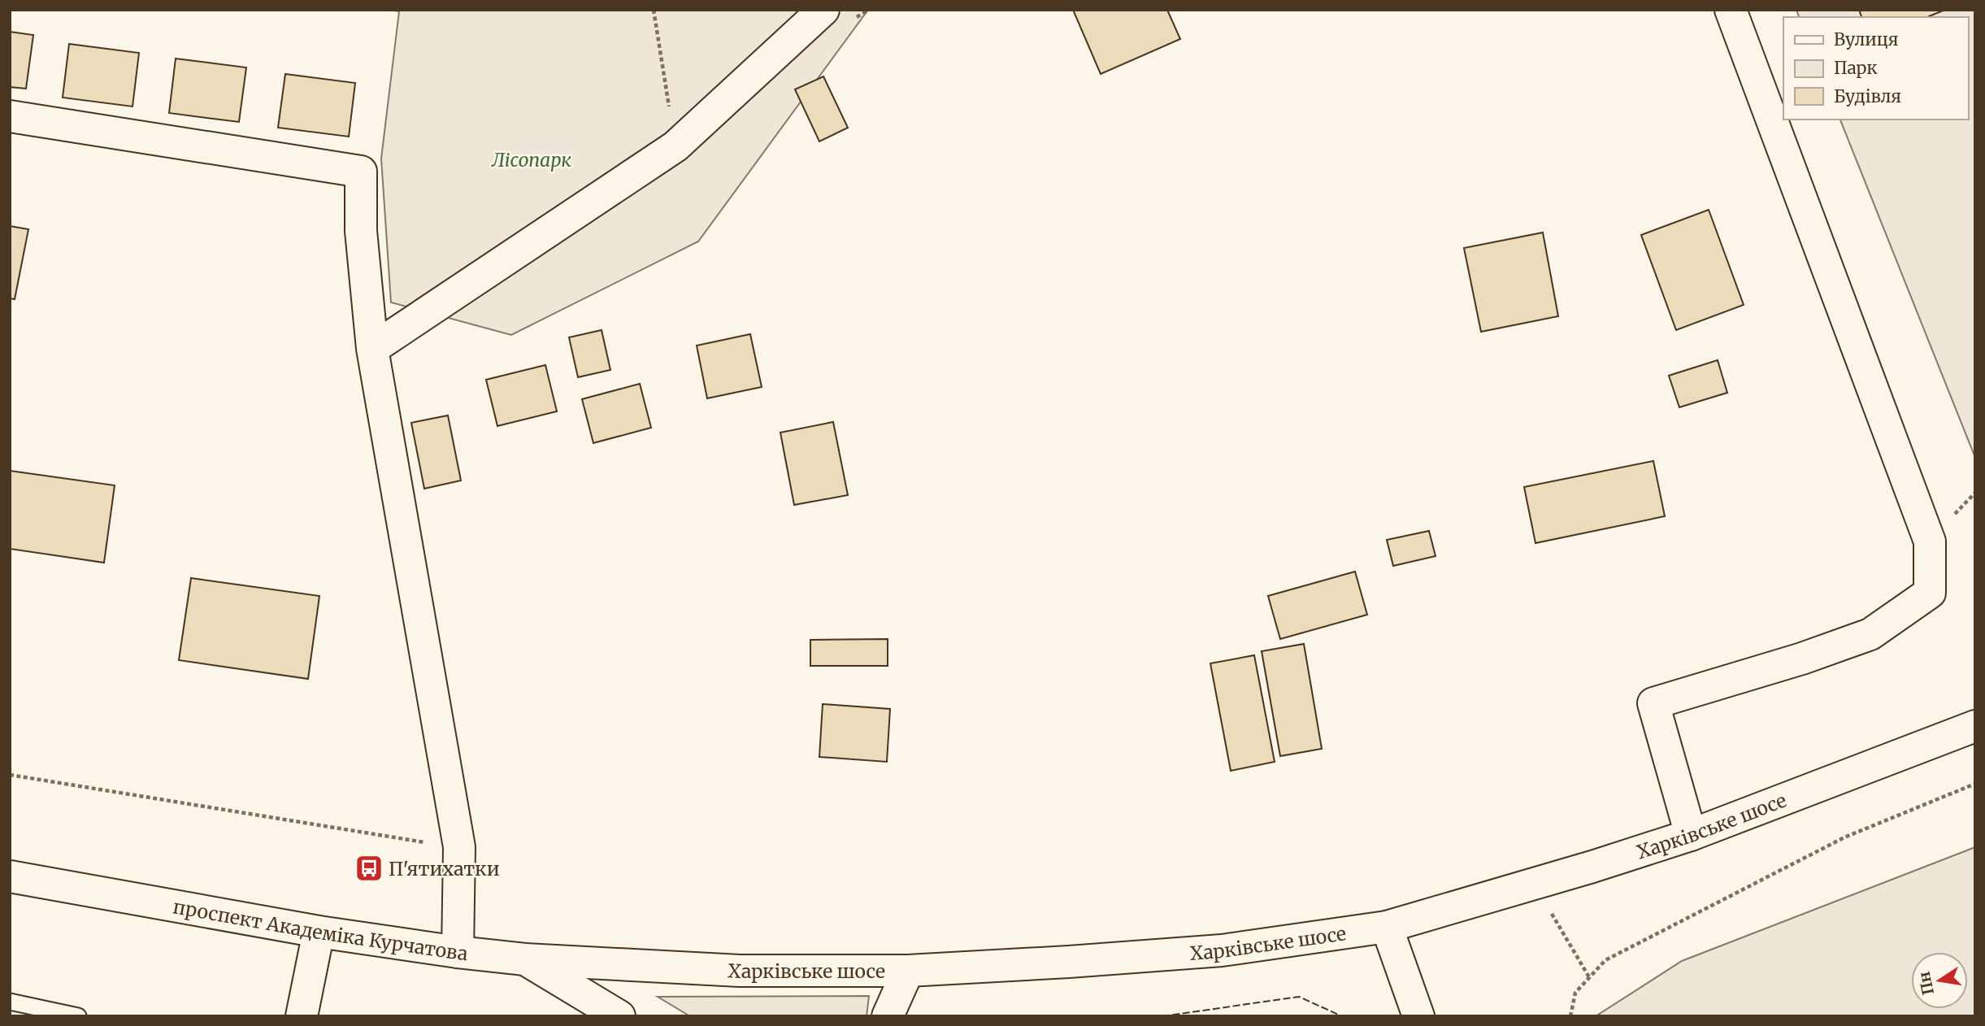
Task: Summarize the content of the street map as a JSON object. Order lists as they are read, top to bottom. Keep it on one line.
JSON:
{"streets":{"street":["Харківське шосе","проспект Академіка Курчатова"]},"crossings":[["Харківське шосе","проспект Академіка Курчатова"]],"parks":["Лісопарк"],"places":{"bus stop":["П'ятихатки"]},"legend":["Вулиця","Парк","Будівля"],"north":"left"}
